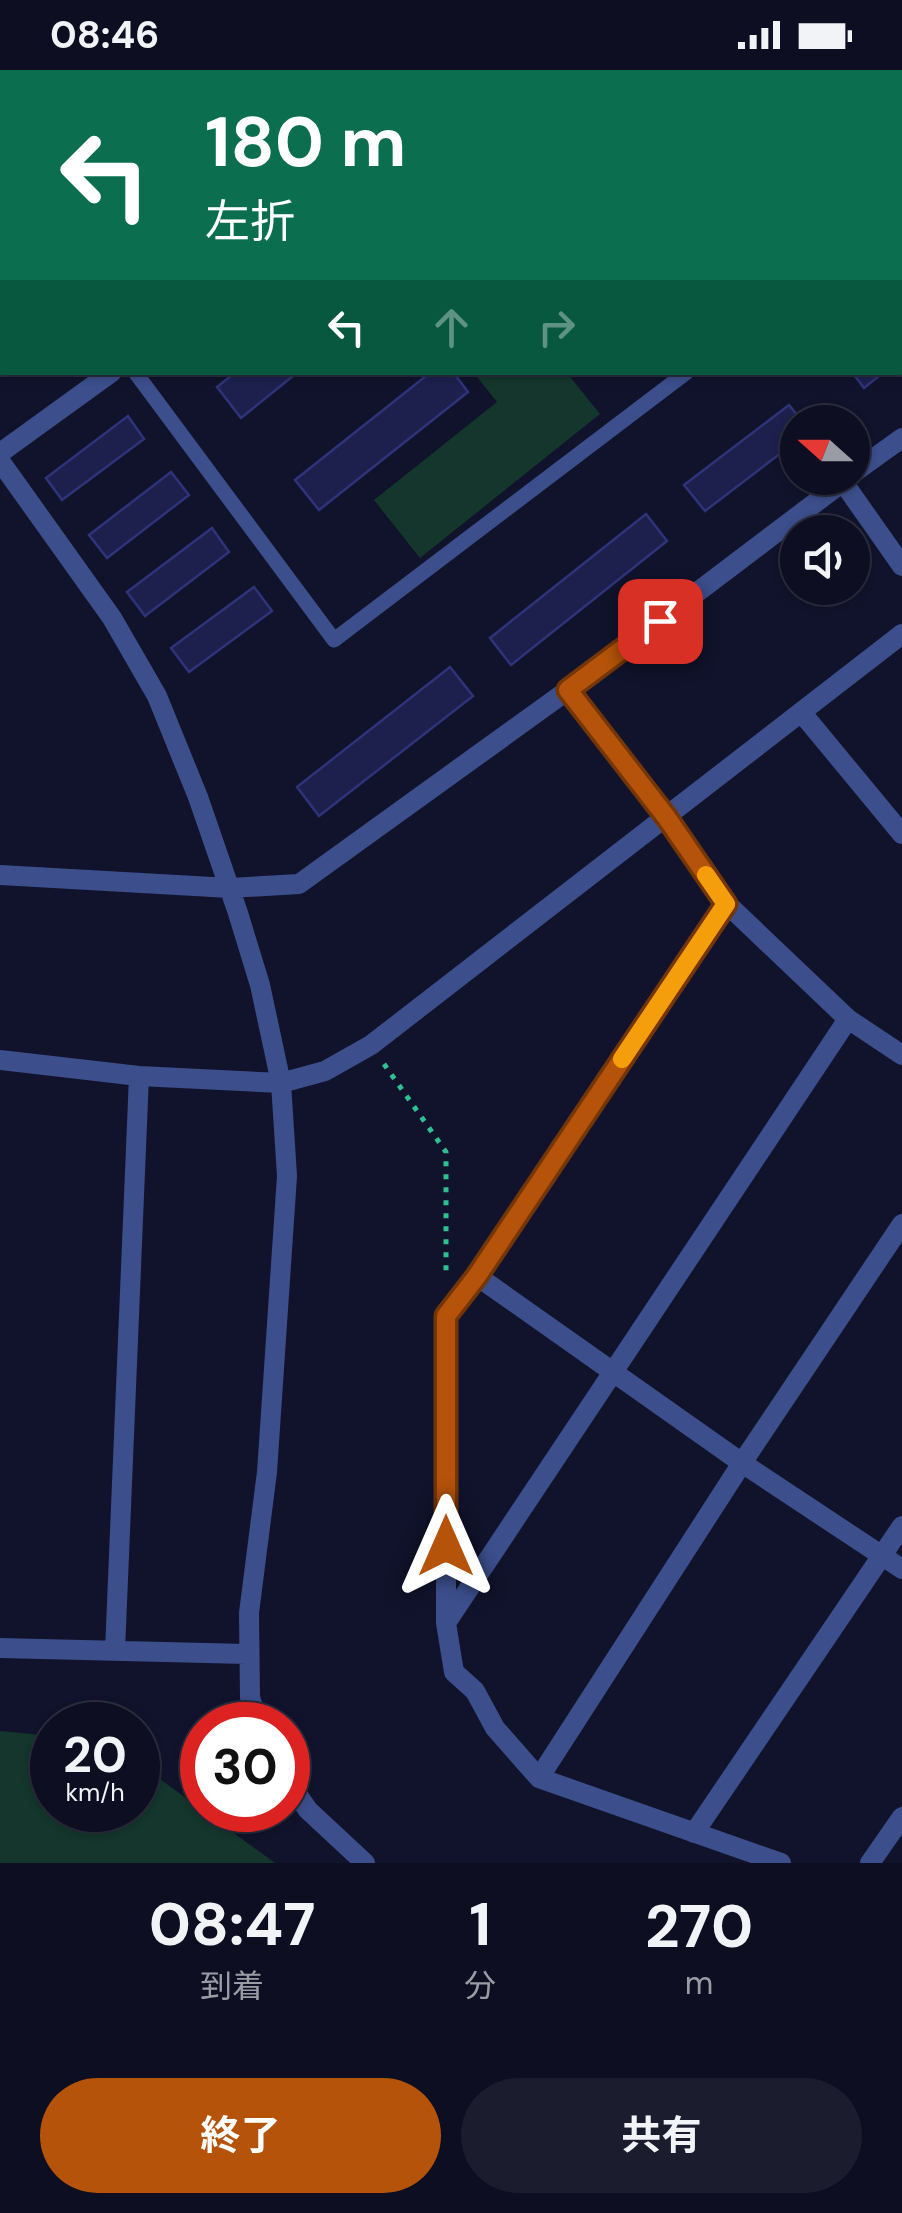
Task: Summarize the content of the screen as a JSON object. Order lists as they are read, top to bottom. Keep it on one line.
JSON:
{"north":"left","page":{"status":"08:46","turn":["180 m","左折"],"speed":"20 km/h","limit":"30","eta":["08:47","到着","1","分","270","m"],"buttons":["終了","共有"]}}
